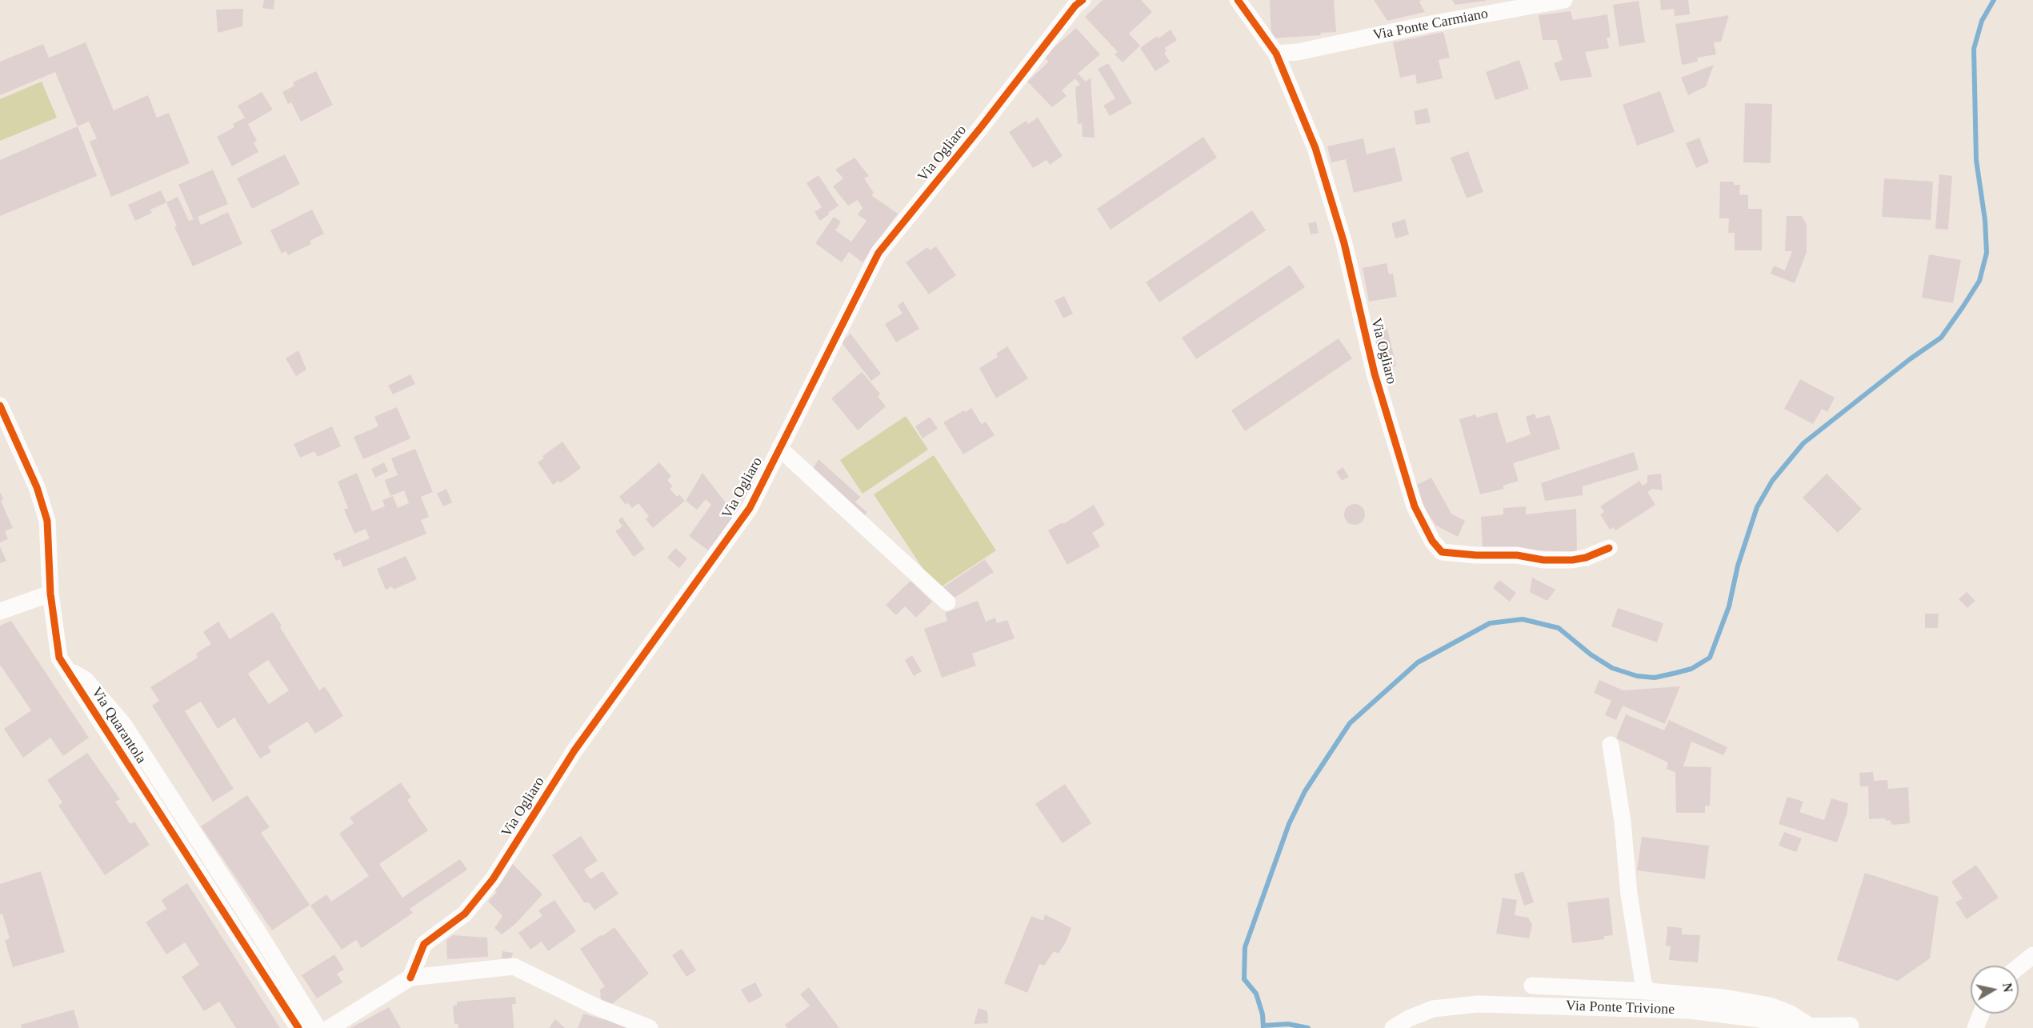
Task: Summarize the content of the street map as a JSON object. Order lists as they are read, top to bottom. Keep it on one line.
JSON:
{"streets":{"street":["Via Ponte Carmiano","Via Ogliaro","Via Quarantola","Via Ponte Trivione"]},"crossings":[["Via Ponte Carmiano","Via Ogliaro"]],"north":"right"}
